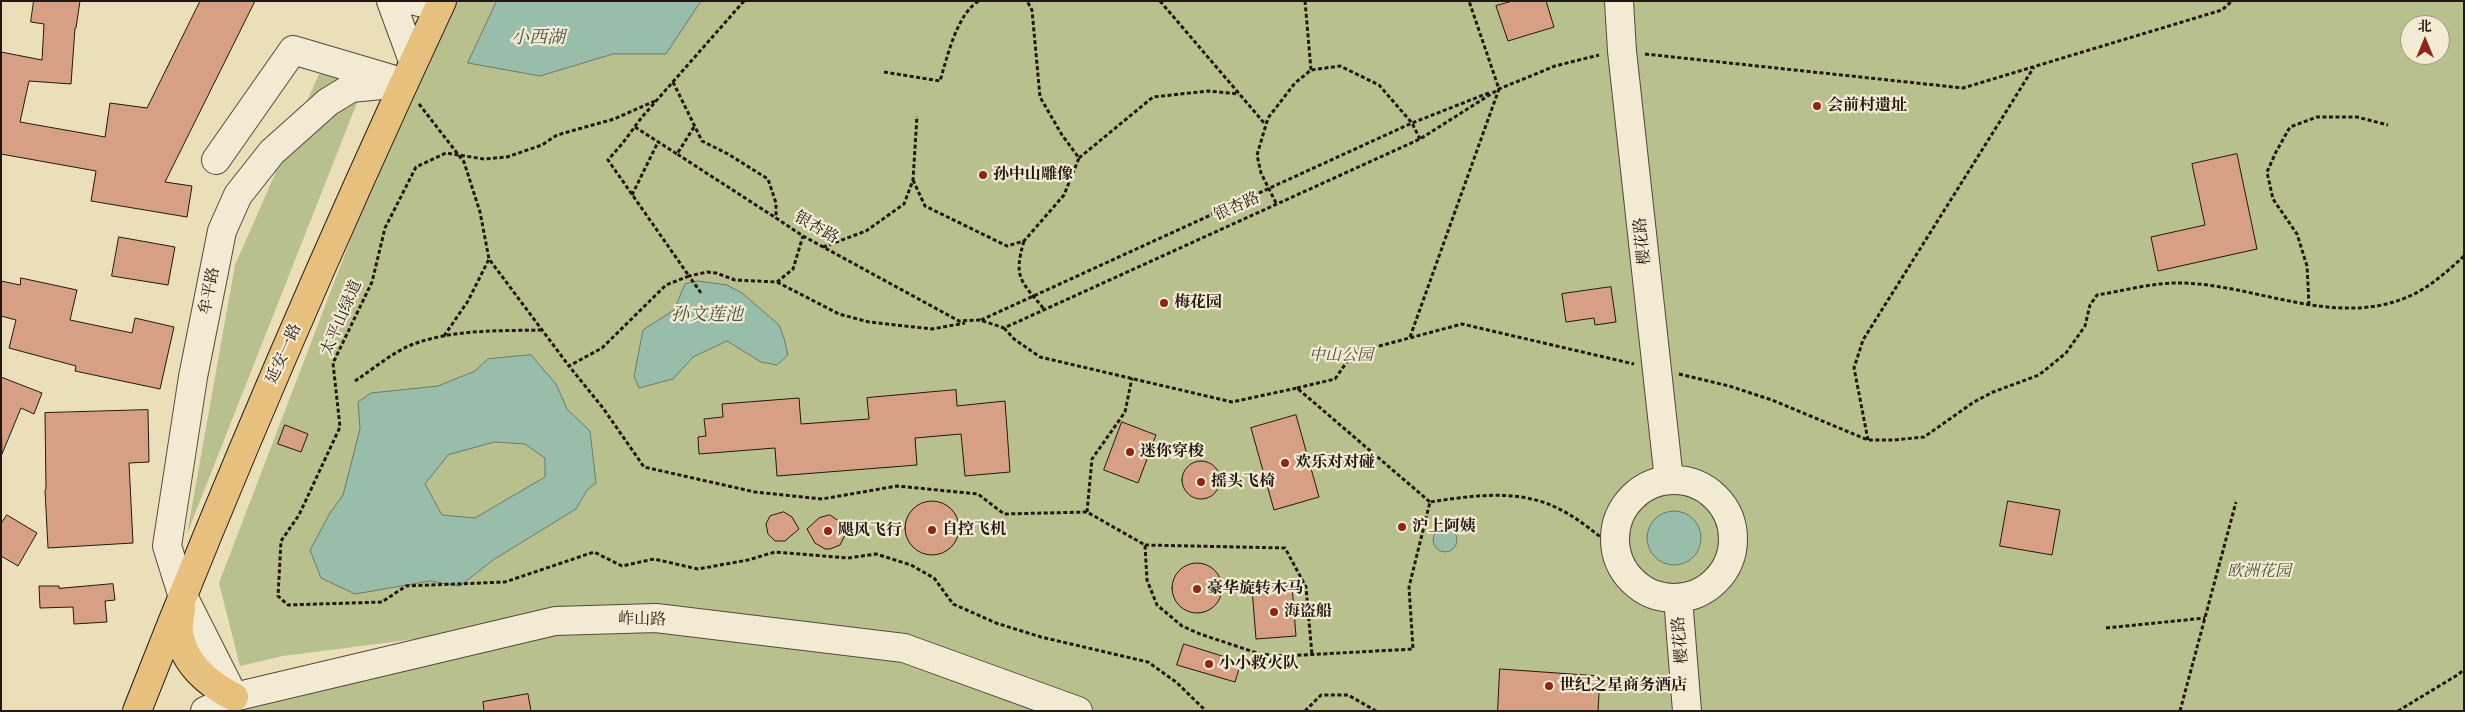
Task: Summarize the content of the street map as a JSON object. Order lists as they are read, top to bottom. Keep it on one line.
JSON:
{"streets":{"main road":["延安一路"],"street":["樱花路","牟平路","岞山路"],"path":["银杏路","太平山绿道"]},"crossings":[["银杏路","樱花路"],["牟平路","延安一路"]],"water":["小西湖","孙文莲池"],"parks":["中山公园","欧洲花园"],"places":["会前村遗址","孙中山雕像","梅花园","迷你穿梭","欢乐对对碰","摇头飞椅","沪上阿姨","自控飞机","飓风飞行","豪华旋转木马","海盗船","小小救火队","世纪之星商务酒店"],"north":"top"}
